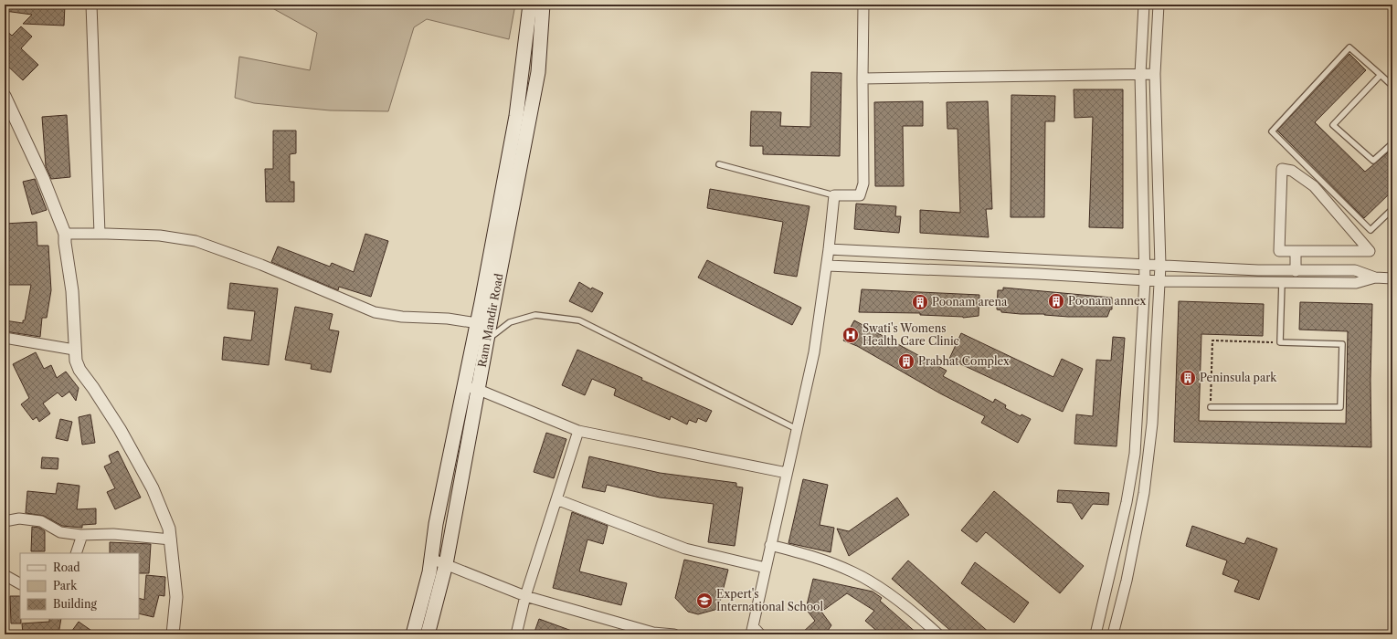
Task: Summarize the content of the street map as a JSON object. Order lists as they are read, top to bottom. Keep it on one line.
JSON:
{"streets":{"main road":["Ram Mandir Road"]},"places":{"building":["Poonam annex","Poonam arena","Prabhat Complex","Peninsula park"],"hospital":["Swati's Womens Health Care Clinic"],"school or university":["Expert's International School"]},"legend":["Road","Park","Building"]}
